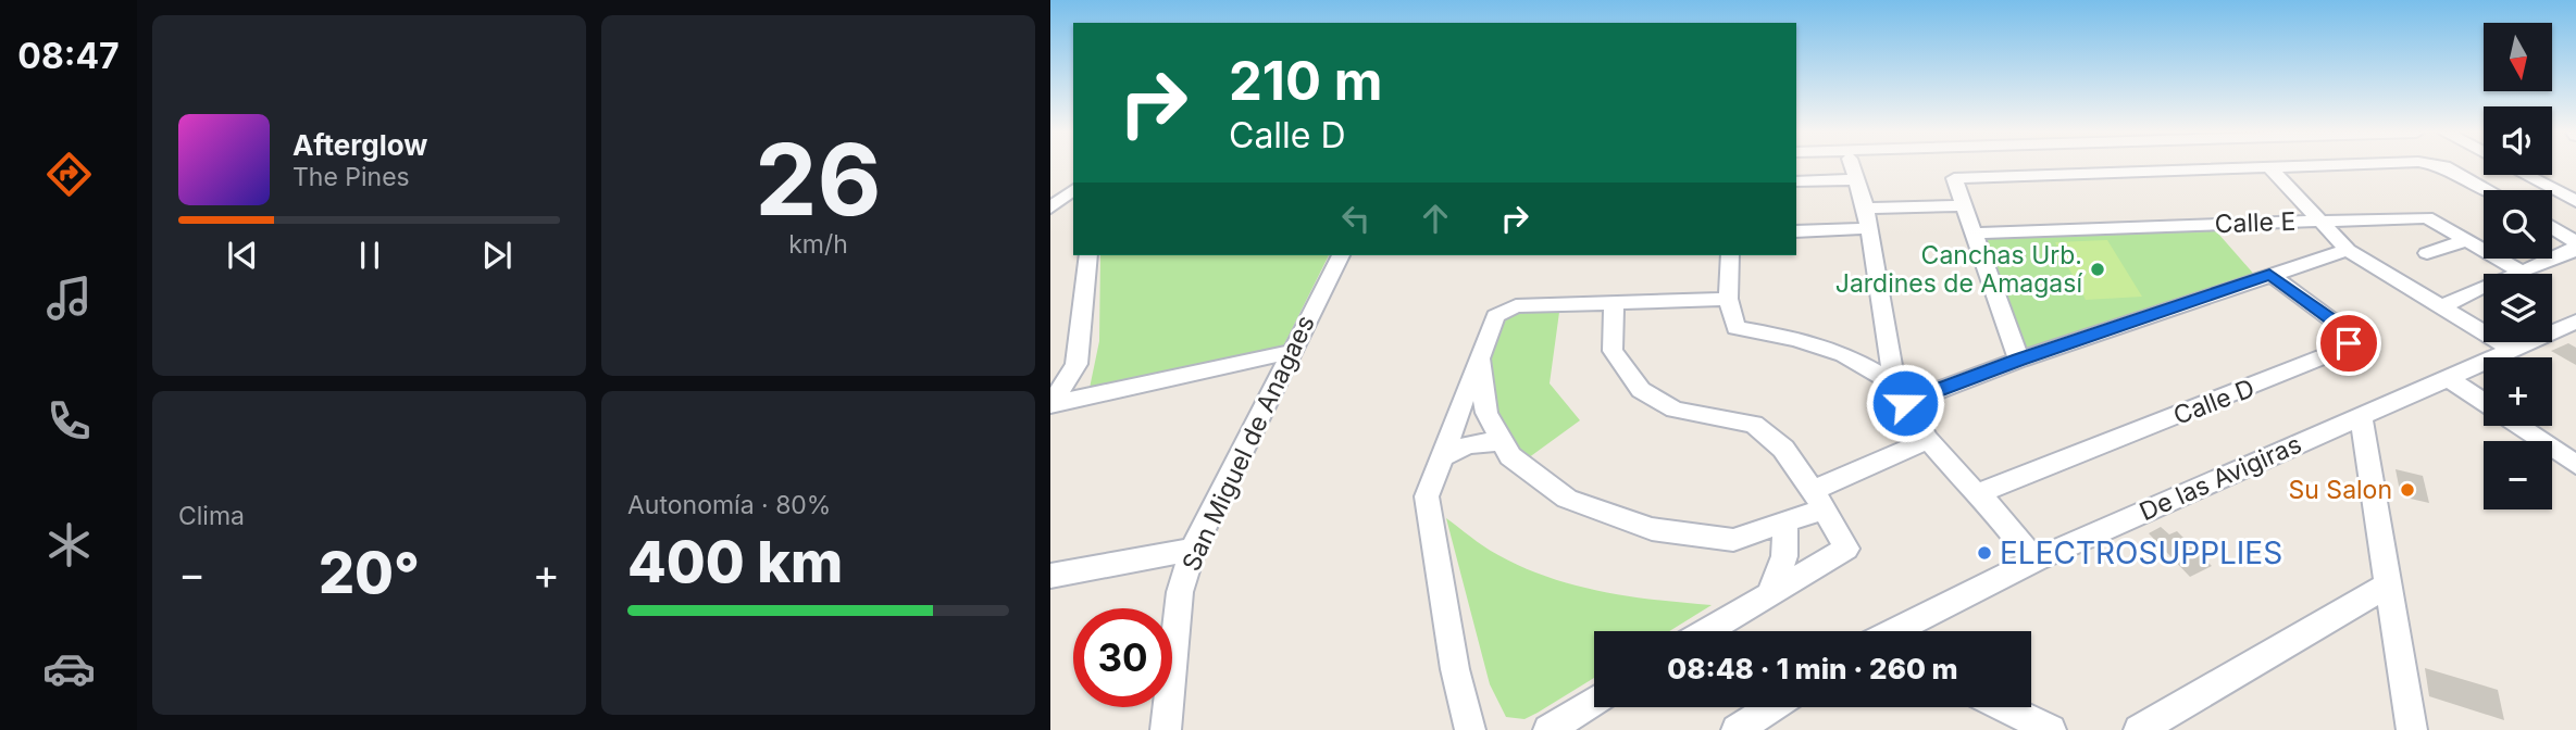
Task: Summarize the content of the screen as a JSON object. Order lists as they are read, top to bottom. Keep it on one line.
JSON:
{"streets":{"street":["Calle E","Calle D","San Miguel de Anagaes","De las Avigiras"]},"places":["Canchas Urb. Jardines de Amagasí","Su Salon","ELECTROSUPPLIES"],"north":"bottom","page":{"tabs":"08:47","tile":[["26","km/h"],"Clima",["Autonomía · 80%","400 km"]],"map_buttons":["+","−"],"turn":["210 m","Calle D"],"song":["Afterglow","The Pines"],"heat":["−","20°","+"],"limit":"30","trip":"08:48 · 1 min · 260 m"}}
